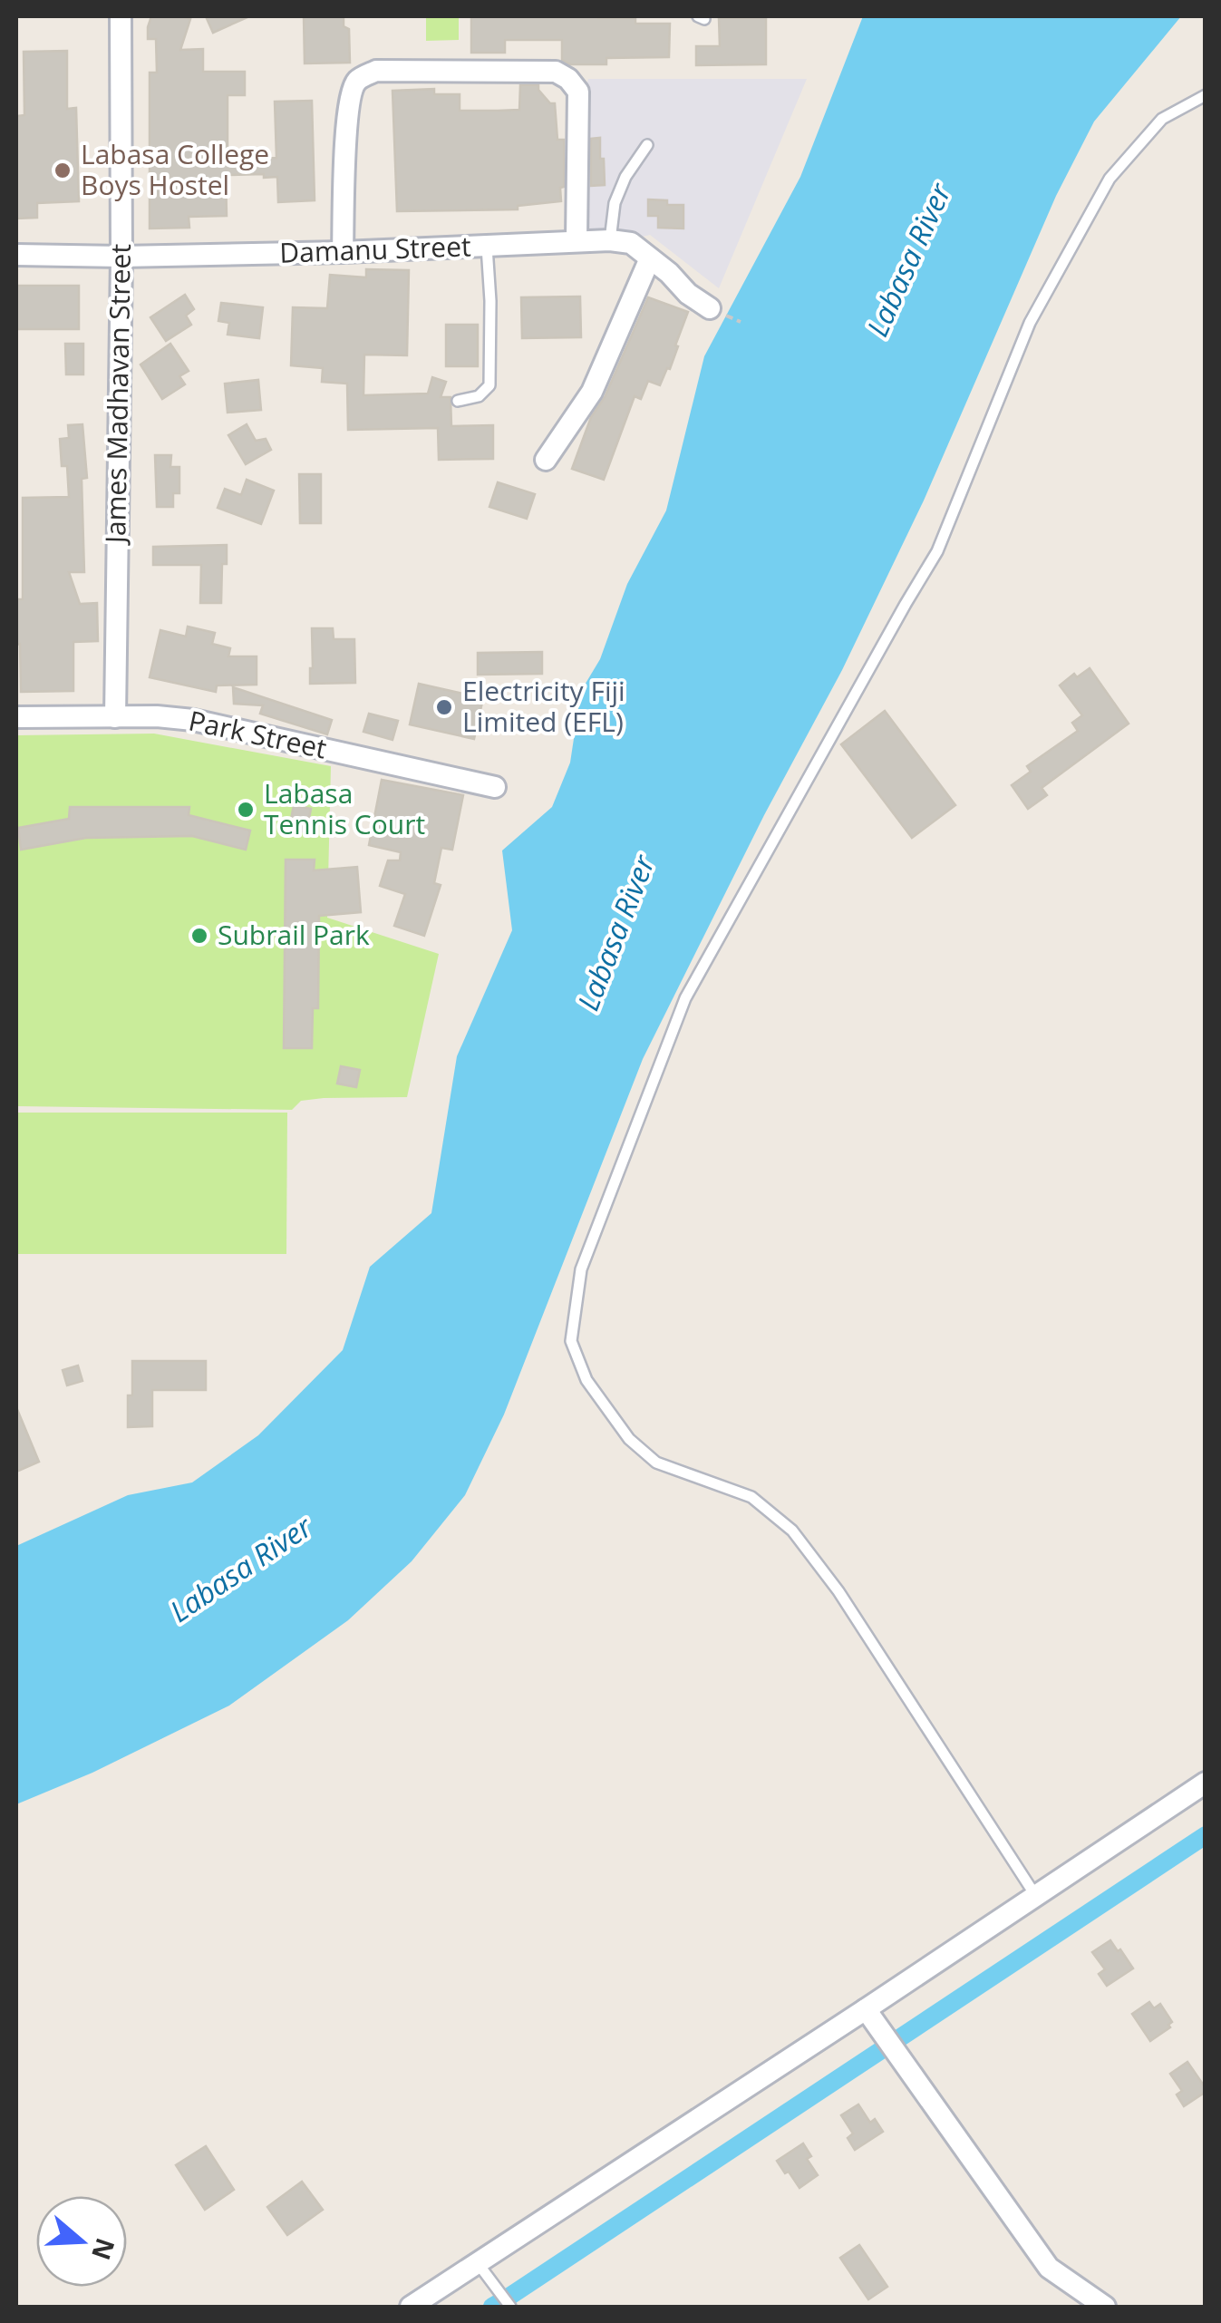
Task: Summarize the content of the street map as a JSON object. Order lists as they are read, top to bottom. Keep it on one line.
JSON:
{"streets":{"street":["Damanu Street","James Madhavan Street","Park Street"]},"crossings":[["Damanu Street","James Madhavan Street"],["James Madhavan Street","Park Street"]],"water":["Labasa River"],"places":["Labasa College Boys Hostel","Electricity Fiji Limited (EFL)","Labasa Tennis Court","Subrail Park"],"north":"right"}
